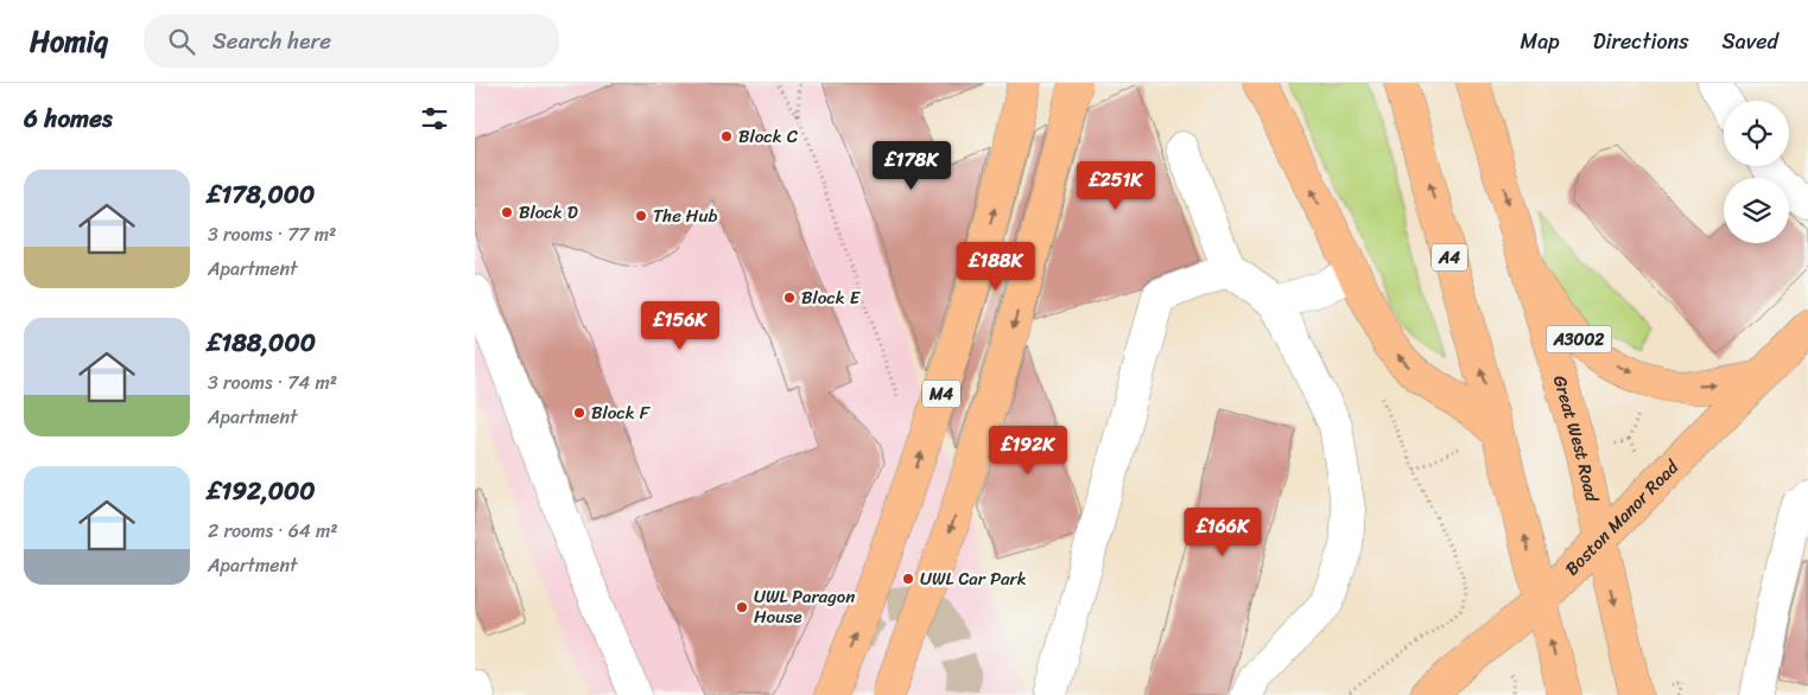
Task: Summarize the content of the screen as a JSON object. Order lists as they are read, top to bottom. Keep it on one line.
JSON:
{"streets":{"main road":["A4","A3002","M4","Great West Road","Boston Manor Road"]},"crossings":[["A4","Boston Manor Road"],["A3002","Great West Road"],["A3002","Boston Manor Road"],["Great West Road","Boston Manor Road"]],"places":["Block C","Block D","The Hub","Block E","Block F","UWL Car Park","UWL Paragon House"],"page":{"header":"Homiq","search":"Search here","nav":["Map","Directions","Saved"],"heading":"6 homes","price":["£178K","£251K","£188K","£156K","£192K","£166K"],"list":[{"name":"£178,000","note":"3 rooms · 77 m² · Apartment"},{"name":"£188,000","note":"3 rooms · 74 m² · Apartment"},{"name":"£192,000","note":"2 rooms · 64 m² · Apartment"}]}}
